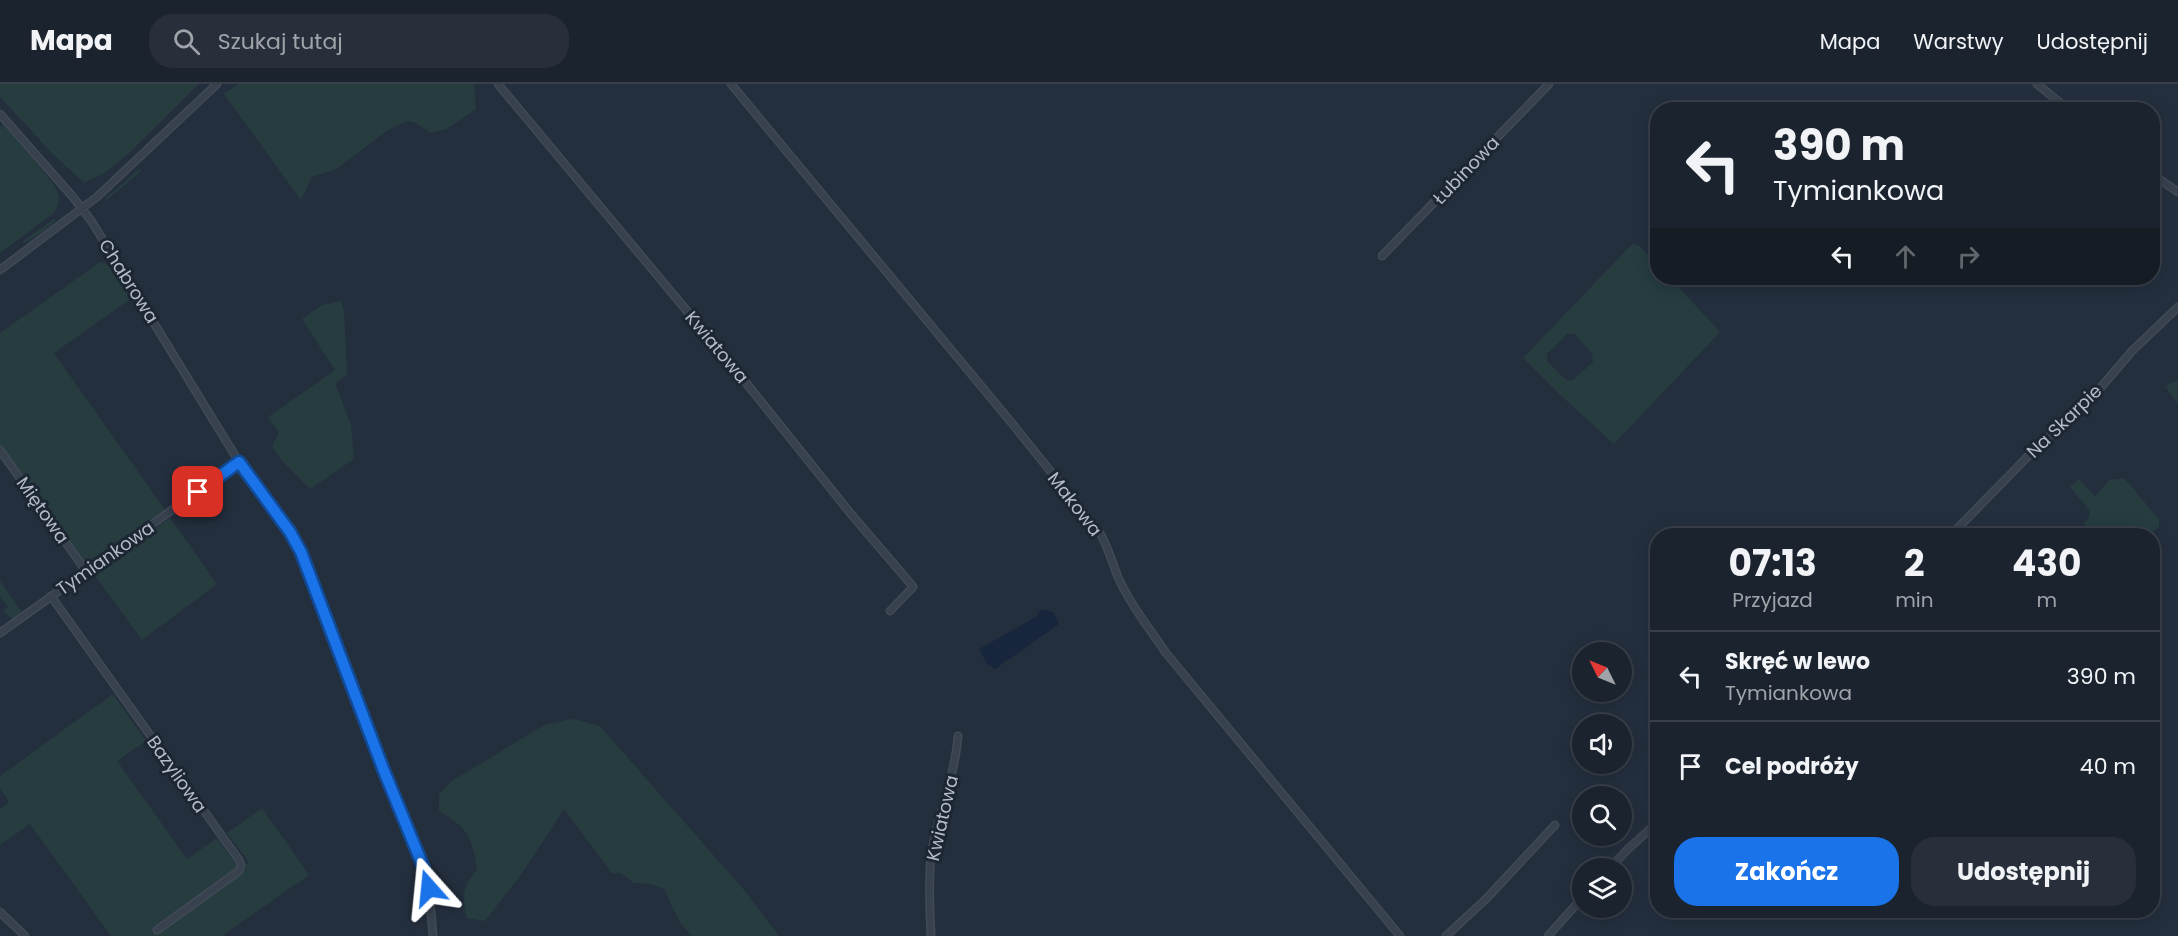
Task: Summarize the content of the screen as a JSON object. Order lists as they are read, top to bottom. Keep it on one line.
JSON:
{"streets":{"street":["Łubinowa","Chabrowa","Kwiatowa","Na Skarpie","Makowa","Miętowa","Tymiankowa","Bazyliowa"]},"crossings":[["Chabrowa","Tymiankowa"],["Miętowa","Tymiankowa"],["Tymiankowa","Bazyliowa"]],"north":"top left","page":{"header":"Mapa","search":"Szukaj tutaj","nav":["Mapa","Warstwy","Udostępnij"],"turn":["390 m","Tymiankowa"],"eta":["07:13","Przyjazd","2","min","430","m"],"list":[{"name":"Skręć w lewo","note":"Tymiankowa","value":"390 m"},{"name":"Cel podróży","value":"40 m"}],"buttons":["Zakończ","Udostępnij"]}}
